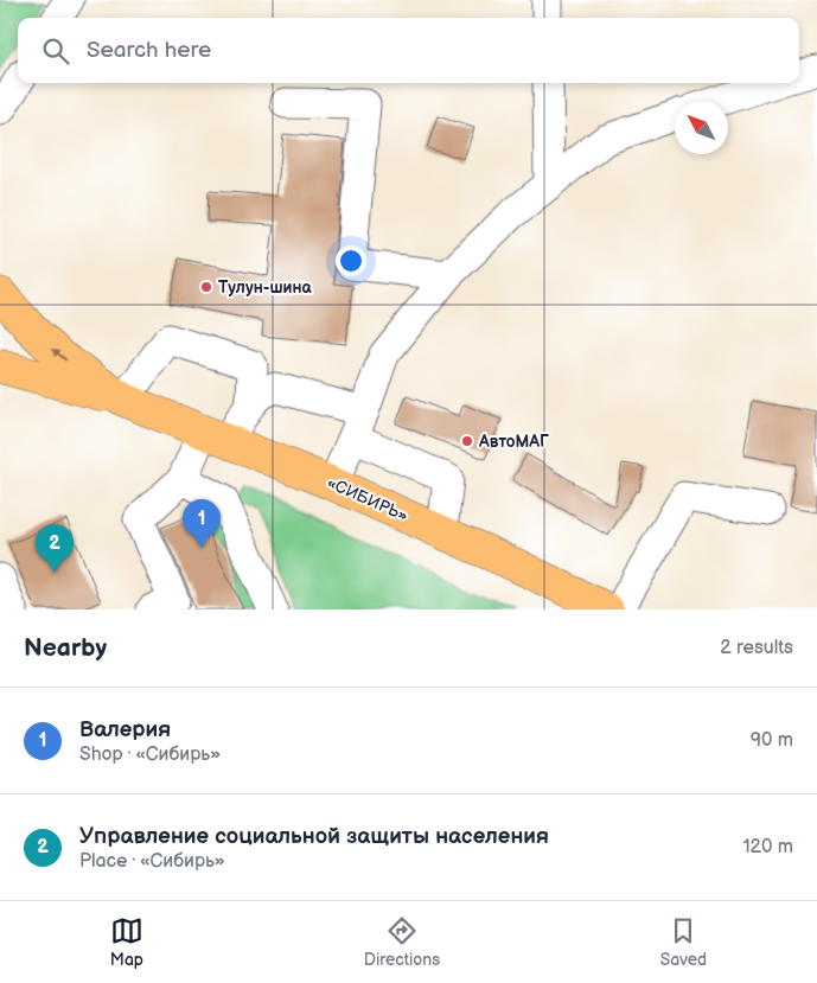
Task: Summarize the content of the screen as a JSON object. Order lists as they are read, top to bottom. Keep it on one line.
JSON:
{"streets":{"highway":["«СИБИРЬ»"]},"places":["Тулун-шина","АвтоМАГ"],"north":"top left","page":{"search":"Search here","pins":["1","2"],"heading":["Nearby","2 results"],"list":[{"mark":"1","name":"Валерия","note":"Shop · «Сибирь»","value":"90 m"},{"mark":"2","name":"Управление социальной защиты населения","note":"Place · «Сибирь»","value":"120 m"}],"nav":["Map","Directions","Saved"]}}
